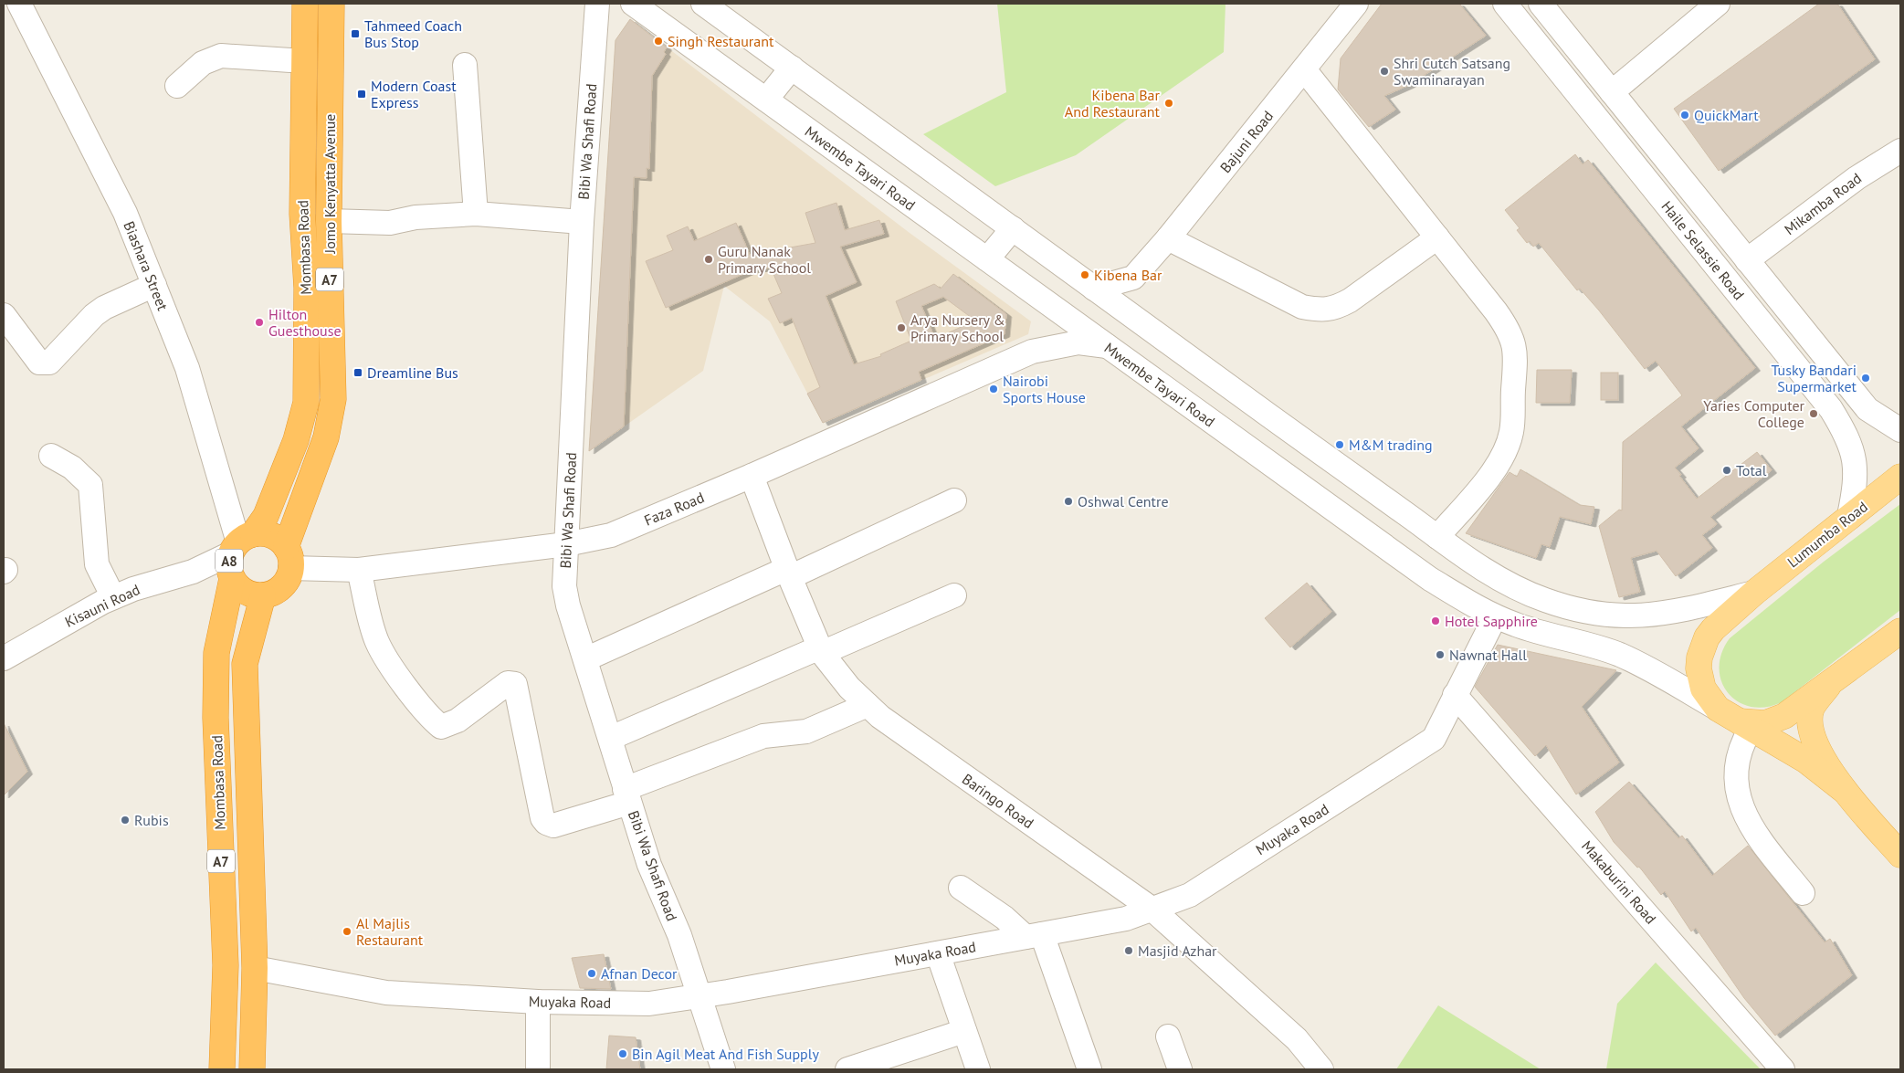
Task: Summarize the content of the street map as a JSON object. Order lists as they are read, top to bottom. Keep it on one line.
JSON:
{"streets":{"highway":["Jomo Kenyatta Avenue","Mombasa Road","A7","A8"],"main road":["Lumumba Road"],"street":["Bibi Wa Shafi Road","Bajuni Road","Mwembe Tayari Road","Mikamba Road","Haile Selassie Road","Biashara Street","Faza Road","Kisauni Road","Baringo Road","Muyaka Road","Makaburini Road"]},"crossings":[["Bibi Wa Shafi Road","Faza Road"],["Bibi Wa Shafi Road","Muyaka Road"],["Mwembe Tayari Road","Lumumba Road"],["Mwembe Tayari Road","Muyaka Road"],["Jomo Kenyatta Avenue","Mombasa Road"],["Jomo Kenyatta Avenue","Biashara Street"],["Jomo Kenyatta Avenue","Faza Road"],["Jomo Kenyatta Avenue","A8"],["Jomo Kenyatta Avenue","Kisauni Road"],["Mikamba Road","Haile Selassie Road"],["Mombasa Road","Biashara Street"],["Mombasa Road","Faza Road"],["Mombasa Road","A8"],["Mombasa Road","Kisauni Road"],["Mombasa Road","Muyaka Road"],["Haile Selassie Road","Lumumba Road"],["Biashara Street","Faza Road"],["Biashara Street","A8"],["Biashara Street","Kisauni Road"],["Faza Road","A8"],["Faza Road","Kisauni Road"],["Faza Road","Baringo Road"],["A8","Kisauni Road"],["Baringo Road","Muyaka Road"],["Muyaka Road","Makaburini Road"]],"places":{"transit":["Tahmeed Coach Bus Stop","Modern Coast Express","Dreamline Bus"],"other":["Singh Restaurant","Shri Cutch Satsang Swaminarayan","Kibena Bar And Restaurant","QuickMart","Guru Nanak Primary School","Kibena Bar","Hilton Guesthouse","Arya Nursery & Primary School","Tusky Bandari Supermarket","Nairobi Sports House","Yaries Computer College","M&M trading","Total","Oshwal Centre","Hotel Sapphire","Nawnat Hall","Rubis","Al Majlis Restaurant","Masjid Azhar","Afnan Decor","Bin Agil Meat And Fish Supply"]}}
